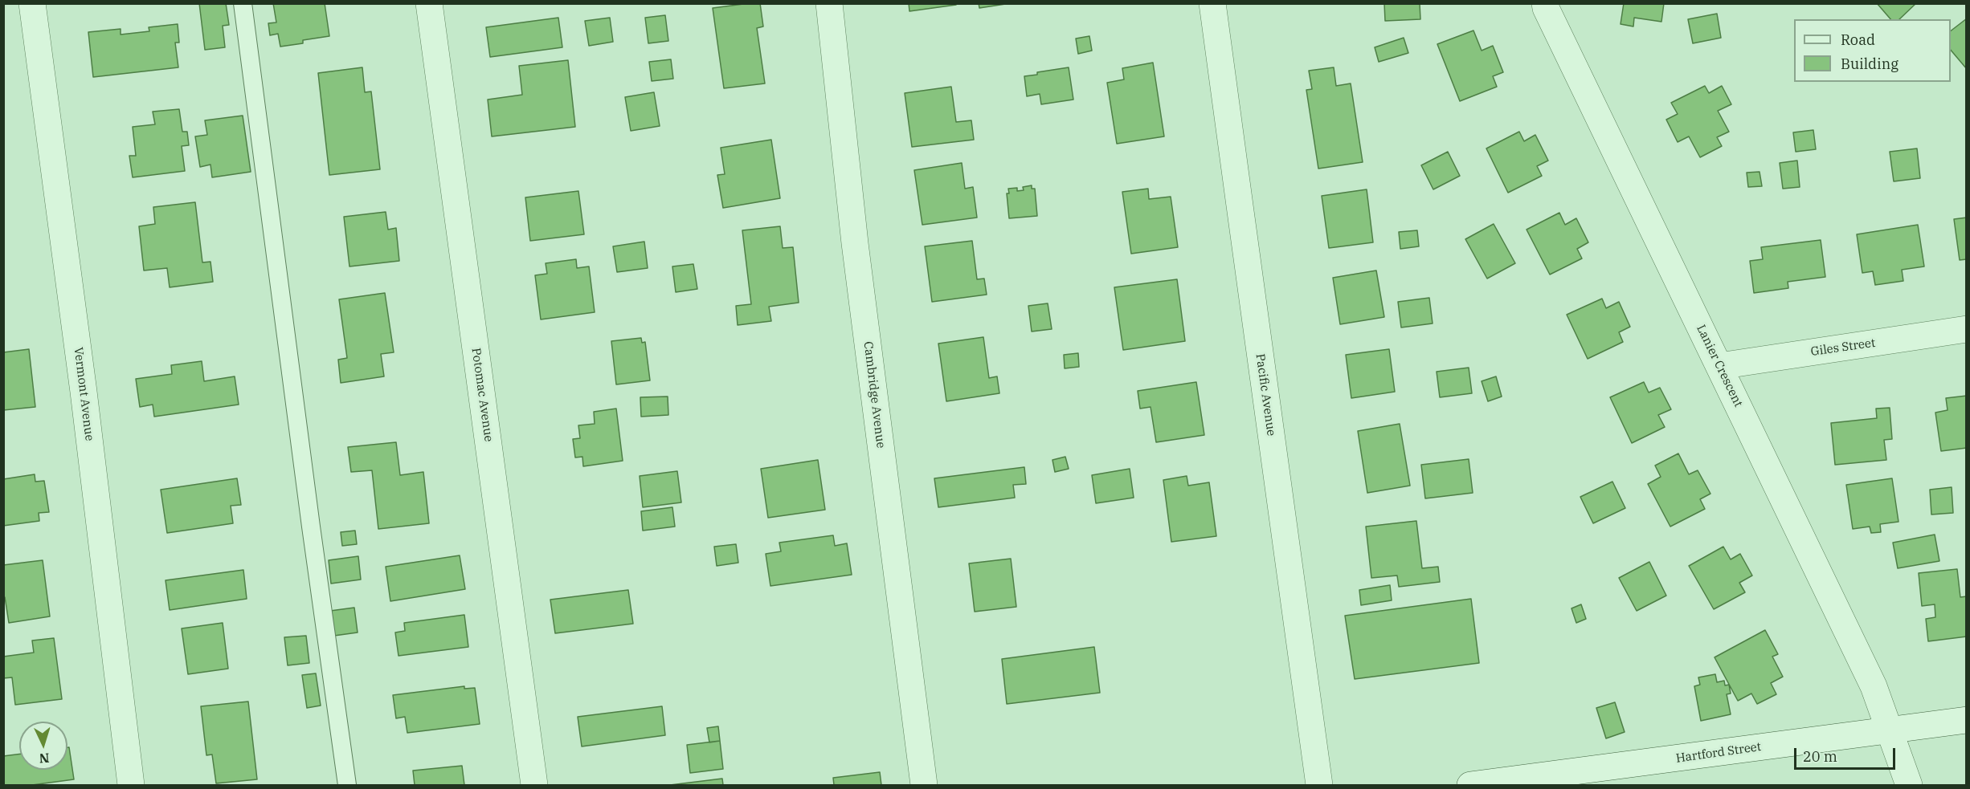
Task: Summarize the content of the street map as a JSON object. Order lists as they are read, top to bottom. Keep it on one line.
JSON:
{"streets":{"street":["Giles Street","Lanier Crescent","Vermont Avenue","Potomac Avenue","Cambridge Avenue","Pacific Avenue","Hartford Street"]},"crossings":[["Giles Street","Lanier Crescent"],["Lanier Crescent","Hartford Street"]],"legend":["Road","Building"],"scale_bar":"20 m","north":"bottom"}
